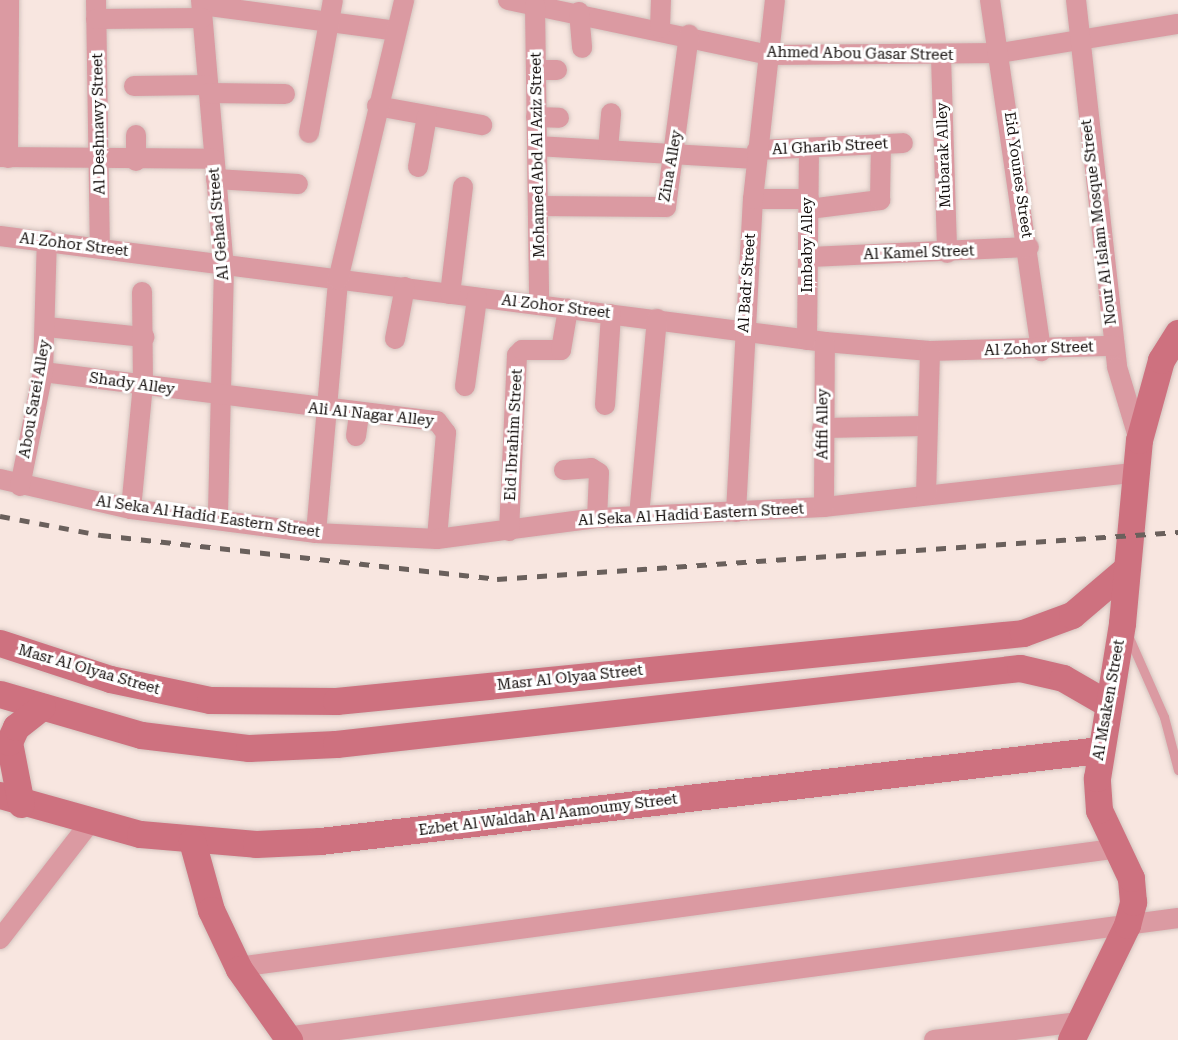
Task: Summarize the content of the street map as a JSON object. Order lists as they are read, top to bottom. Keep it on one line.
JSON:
{"streets":{"street":["Ahmed Abou Gasar Street","Al Deshnawy Street","Al Gharib Street","Mohamed Abd Al Aziz Street","Mubarak Alley","Zina Alley","Eid Younes Street","Nour Al Islam Mosque Street","Al Gehad Street","Al Zohor Street","Imbaby Alley","Al Kamel Street","Al Badr Street","Shady Alley","Abou Sarei Alley","Ali Al Nagar Alley","Afifi Alley","Eid Ibrahim Street","Al Seka Al Hadid Eastern Street","Masr Al Olyaa Street","Al Msaken Street","Ezbet Al Waldah Al Aamoumy Street"]},"crossings":[["Ahmed Abou Gasar Street","Mohamed Abd Al Aziz Street"],["Ahmed Abou Gasar Street","Mubarak Alley"],["Ahmed Abou Gasar Street","Zina Alley"],["Ahmed Abou Gasar Street","Eid Younes Street"],["Ahmed Abou Gasar Street","Nour Al Islam Mosque Street"],["Ahmed Abou Gasar Street","Al Badr Street"],["Al Deshnawy Street","Al Zohor Street"],["Al Gharib Street","Mohamed Abd Al Aziz Street"],["Al Gharib Street","Zina Alley"],["Al Gharib Street","Imbaby Alley"],["Al Gharib Street","Al Badr Street"],["Mohamed Abd Al Aziz Street","Zina Alley"],["Mohamed Abd Al Aziz Street","Al Zohor Street"],["Mubarak Alley","Al Kamel Street"],["Eid Younes Street","Al Zohor Street"],["Eid Younes Street","Al Kamel Street"],["Nour Al Islam Mosque Street","Al Zohor Street"],["Nour Al Islam Mosque Street","Al Msaken Street"],["Al Gehad Street","Al Zohor Street"],["Al Gehad Street","Shady Alley"],["Al Gehad Street","Ali Al Nagar Alley"],["Al Gehad Street","Al Seka Al Hadid Eastern Street"],["Al Zohor Street","Imbaby Alley"],["Al Zohor Street","Al Badr Street"],["Al Zohor Street","Abou Sarei Alley"],["Al Zohor Street","Afifi Alley"],["Al Zohor Street","Eid Ibrahim Street"],["Imbaby Alley","Al Kamel Street"],["Imbaby Alley","Afifi Alley"],["Al Badr Street","Al Seka Al Hadid Eastern Street"],["Shady Alley","Abou Sarei Alley"],["Shady Alley","Ali Al Nagar Alley"],["Abou Sarei Alley","Al Seka Al Hadid Eastern Street"],["Ali Al Nagar Alley","Al Seka Al Hadid Eastern Street"],["Afifi Alley","Al Seka Al Hadid Eastern Street"],["Eid Ibrahim Street","Al Seka Al Hadid Eastern Street"],["Al Seka Al Hadid Eastern Street","Al Msaken Street"],["Masr Al Olyaa Street","Al Msaken Street"],["Al Msaken Street","Ezbet Al Waldah Al Aamoumy Street"]]}
